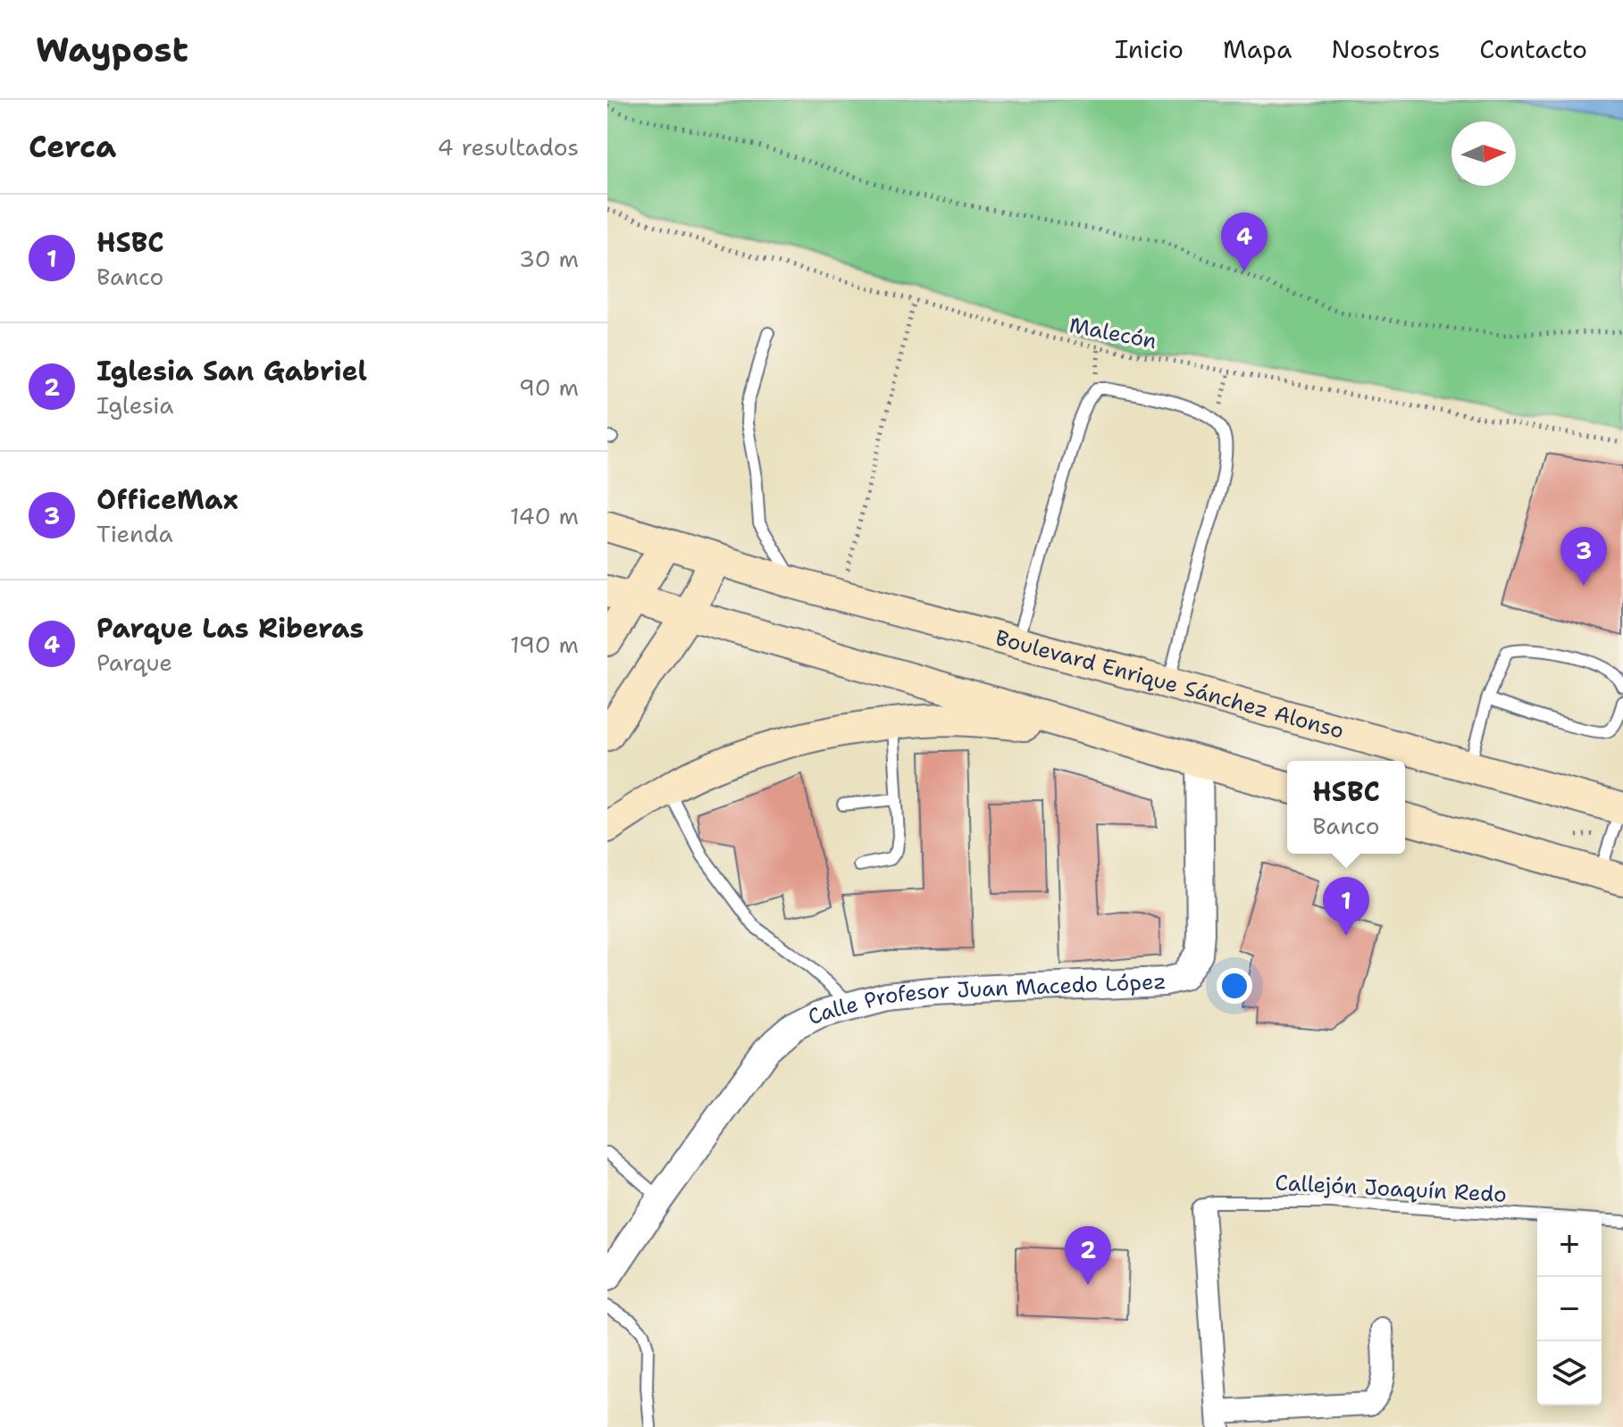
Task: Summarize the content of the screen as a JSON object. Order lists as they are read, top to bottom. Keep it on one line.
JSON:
{"streets":{"main road":["Boulevard Enrique Sánchez Alonso"],"street":["Calle Profesor Juan Macedo López"],"lane":["Callejón Joaquín Redo"],"path":["Malecón"]},"north":"right","page":{"header":"Waypost","nav":["Inicio","Mapa","Nosotros","Contacto"],"heading":["Cerca","4 resultados"],"list":[{"mark":"1","name":"HSBC","note":"Banco","value":"30 m"},{"mark":"2","name":"Iglesia San Gabriel","note":"Iglesia","value":"90 m"},{"mark":"3","name":"OfficeMax","note":"Tienda","value":"140 m"},{"mark":"4","name":"Parque Las Riberas","note":"Parque","value":"190 m"}],"pins":["4","3","1","2"],"popup":["HSBC","Banco"],"map_buttons":["+","−"]}}
